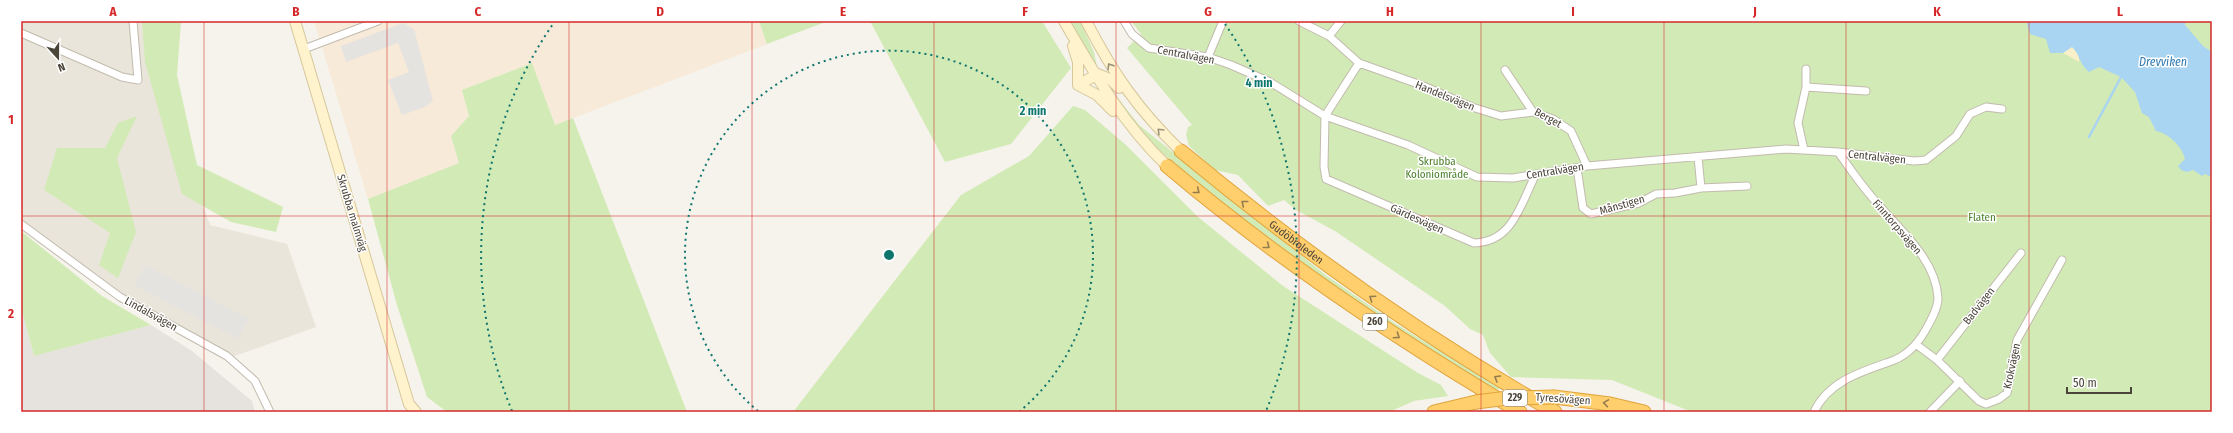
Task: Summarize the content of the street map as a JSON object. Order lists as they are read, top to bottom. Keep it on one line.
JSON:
{"streets":{"highway":["Gudöbroleden","260","229","Tyresövägen"],"main road":["Skrubba malmväg"],"street":["Centralvägen","Handelsvägen","Berget","Månstigen","Gärdesvägen","Finntorpsvägen","Badvägen","Lindalsvägen","Krokvägen"]},"crossings":[["Centralvägen","Berget"],["Centralvägen","Månstigen"],["Centralvägen","Gärdesvägen"],["Centralvägen","Finntorpsvägen"],["Handelsvägen","Berget"],["Finntorpsvägen","Krokvägen"],["Badvägen","Krokvägen"]],"one_way":["Tyresövägen"],"water":["Drevviken"],"parks":["Skrubba Koloniområde","Flaten"],"scale_bar":"50 m","north":"bottom","grid":{"columns":["A","B","C","D","E","F","G","H","I","J","K","L"],"rows":["1","2"]},"rings":["4 min","2 min"]}
